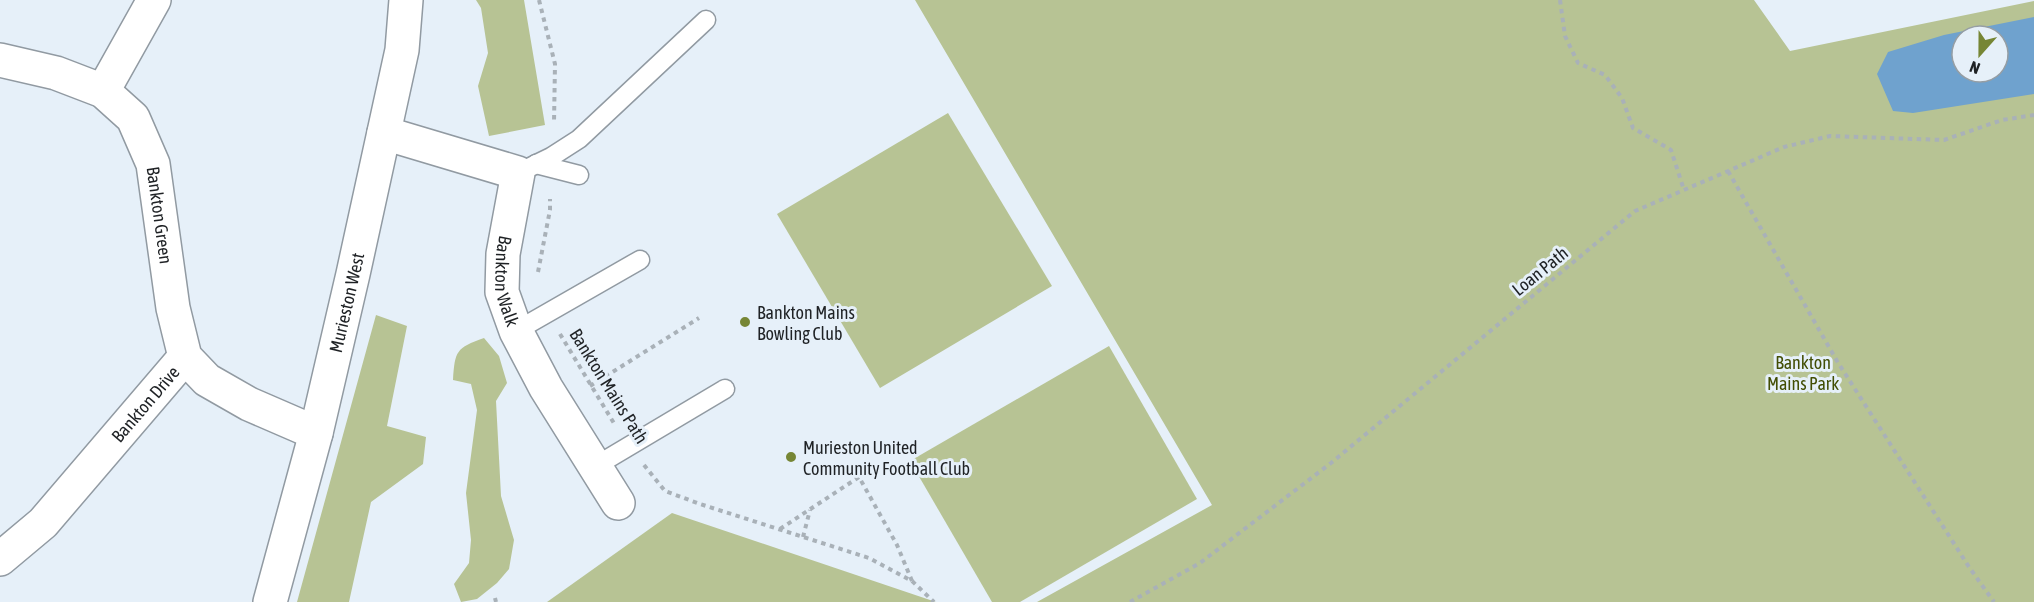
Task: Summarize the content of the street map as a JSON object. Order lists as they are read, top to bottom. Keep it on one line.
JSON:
{"streets":{"street":["Bankton Green","Bankton Walk","Murieston West","Bankton Drive"],"path":["Loan Path","Bankton Mains Path"]},"crossings":[["Bankton Green","Bankton Drive"],["Bankton Walk","Bankton Mains Path"],["Murieston West","Bankton Drive"]],"parks":["Bankton Mains Park"],"places":["Bankton Mains Bowling Club","Murieston United Community Football Club"],"north":"bottom"}
